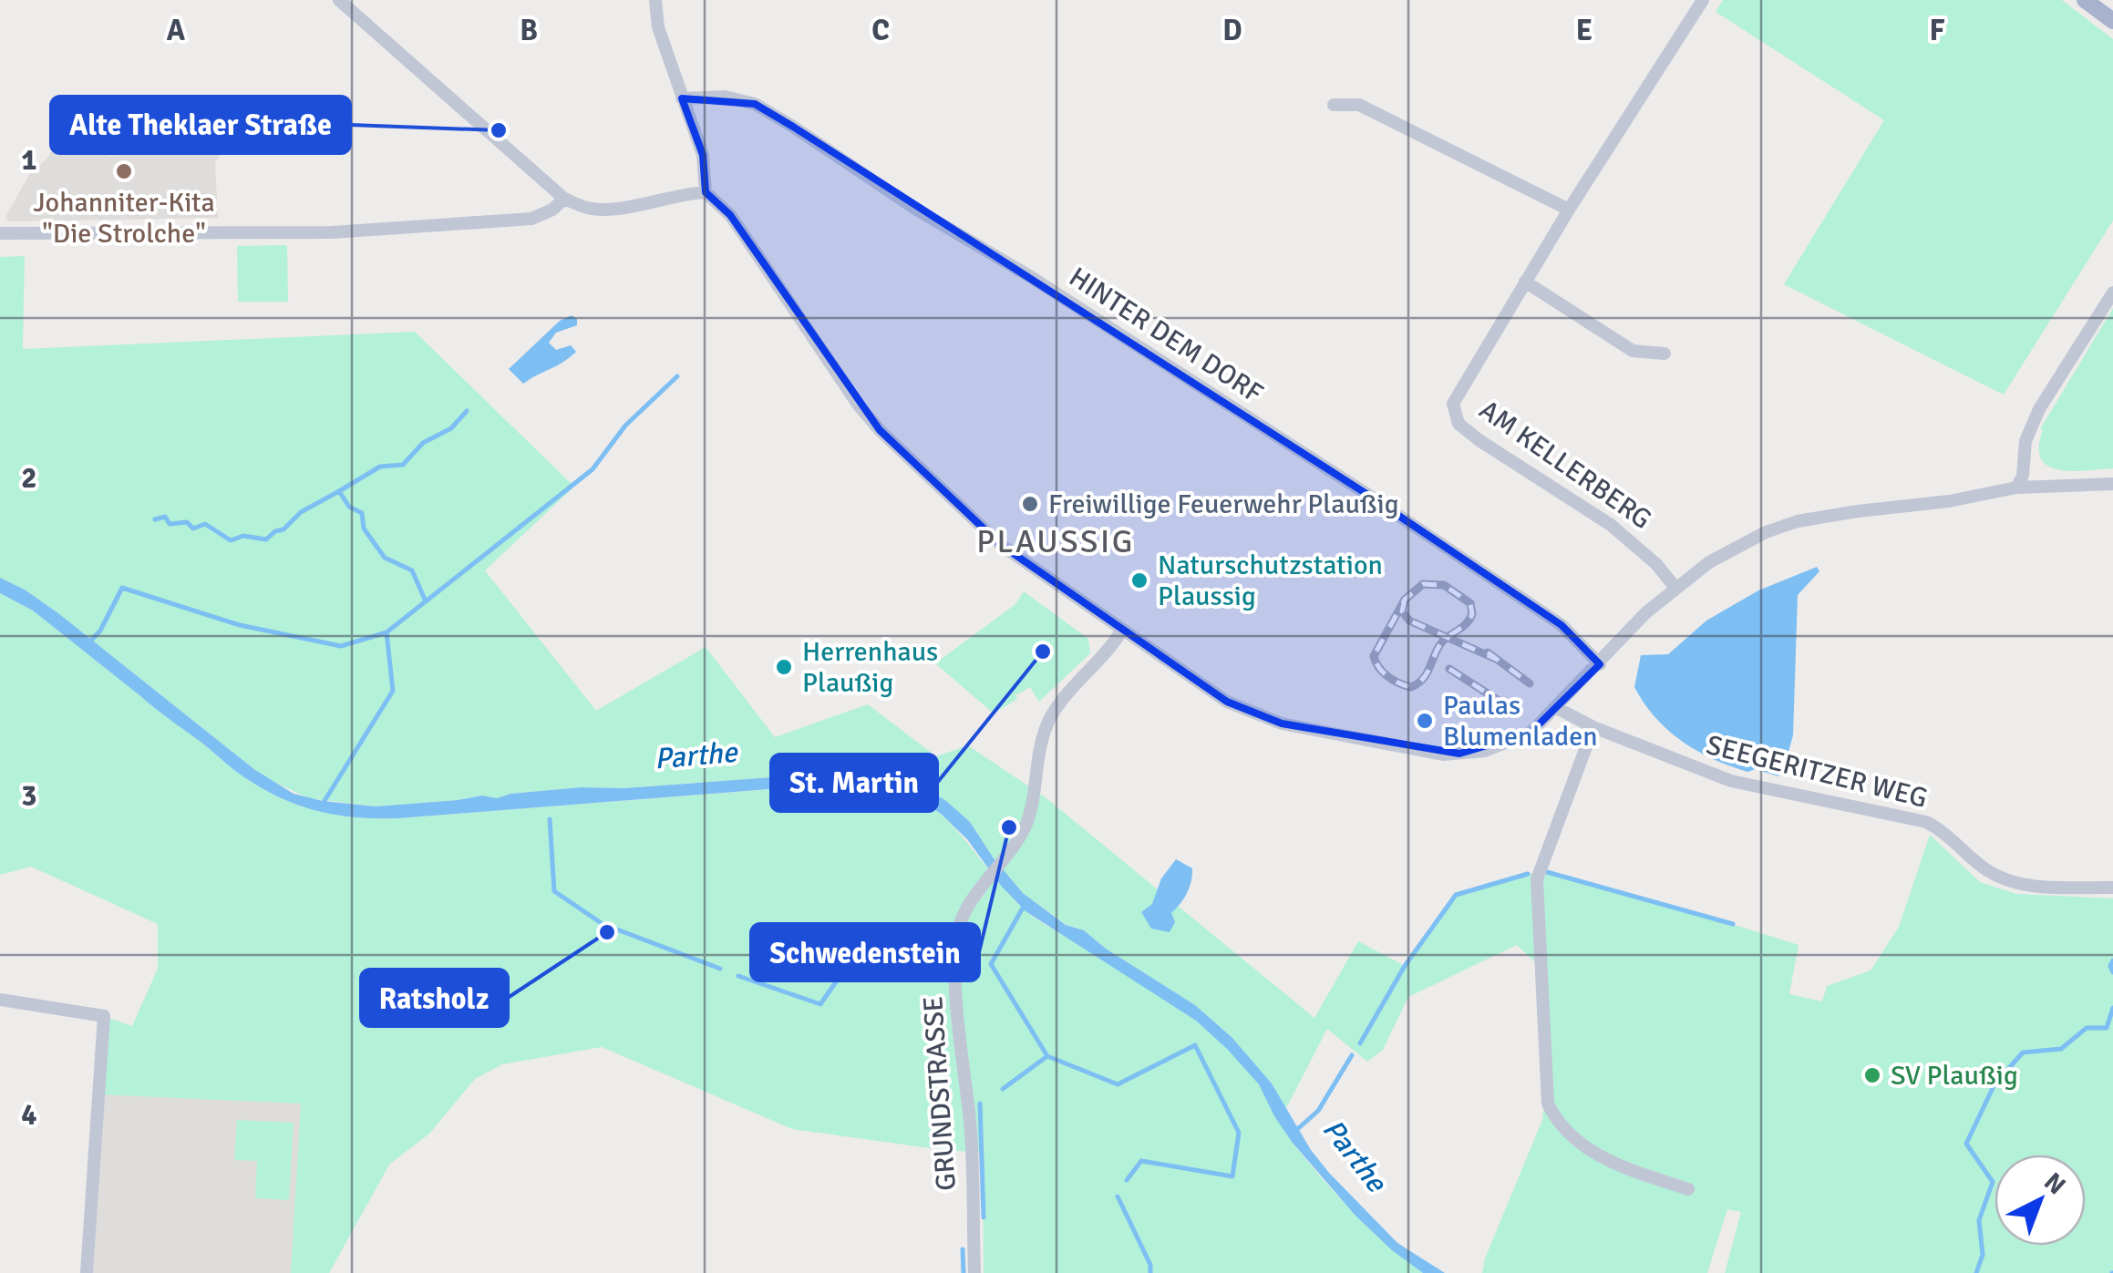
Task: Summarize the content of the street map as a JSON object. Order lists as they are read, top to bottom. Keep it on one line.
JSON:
{"streets":{"street":["HINTER DEM DORF","AM KELLERBERG","SEEGERITZER WEG","GRUNDSTRASSE"]},"districts":["PLAUSSIG"],"water":["Parthe"],"places":["Alte Theklaer Straße","Johanniter-Kita \"Die Strolche\"","Freiwillige Feuerwehr Plaußig","Naturschutzstation Plaussig","St. Martin","Herrenhaus Plaußig","Paulas Blumenladen","Schwedenstein","Ratsholz","SV Plaußig"],"north":"top right","grid":{"columns":["A","B","C","D","E","F"],"rows":["1","2","3","4"]}}
